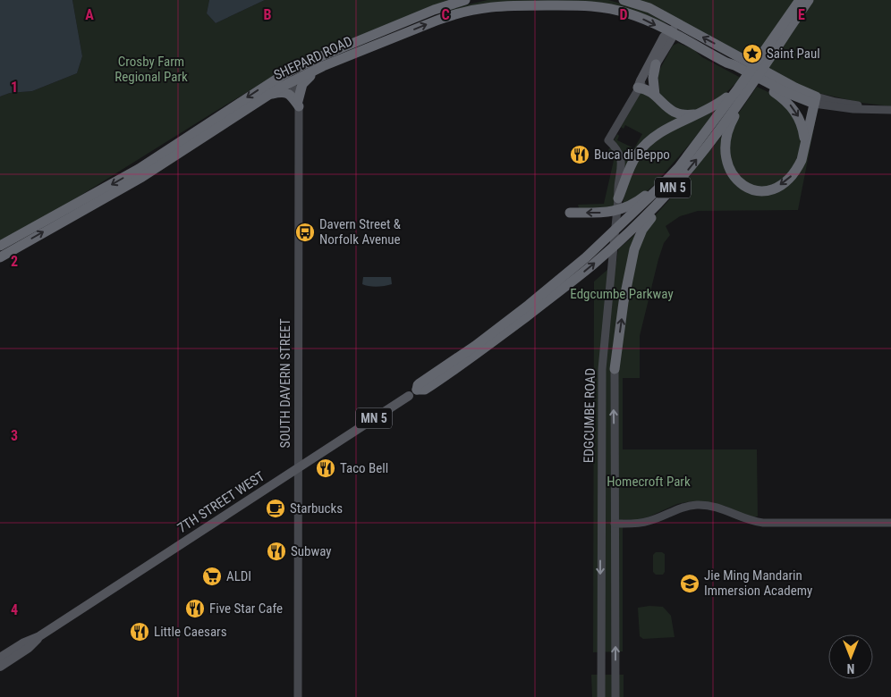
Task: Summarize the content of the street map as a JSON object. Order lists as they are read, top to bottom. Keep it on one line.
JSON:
{"streets":{"highway":["SHEPARD ROAD","MN 5"],"main road":["7TH STREET WEST"],"street":["SOUTH DAVERN STREET","EDGCUMBE ROAD"]},"crossings":[["SHEPARD ROAD","SOUTH DAVERN STREET"],["MN 5","7TH STREET WEST"],["SOUTH DAVERN STREET","7TH STREET WEST"]],"parks":["Crosby Farm Regional Park","Edgcumbe Parkway","Homecroft Park"],"places":{"place":["Saint Paul"],"restaurant":["Buca di Beppo","Taco Bell","Subway","Five Star Cafe","Little Caesars"],"bus stop":["Davern Street & Norfolk Avenue"],"cafe":["Starbucks"],"supermarket":["ALDI"],"school or university":["Jie Ming Mandarin Immersion Academy"]},"north":"bottom","grid":{"columns":["A","B","C","D","E"],"rows":["1","2","3","4"]}}
